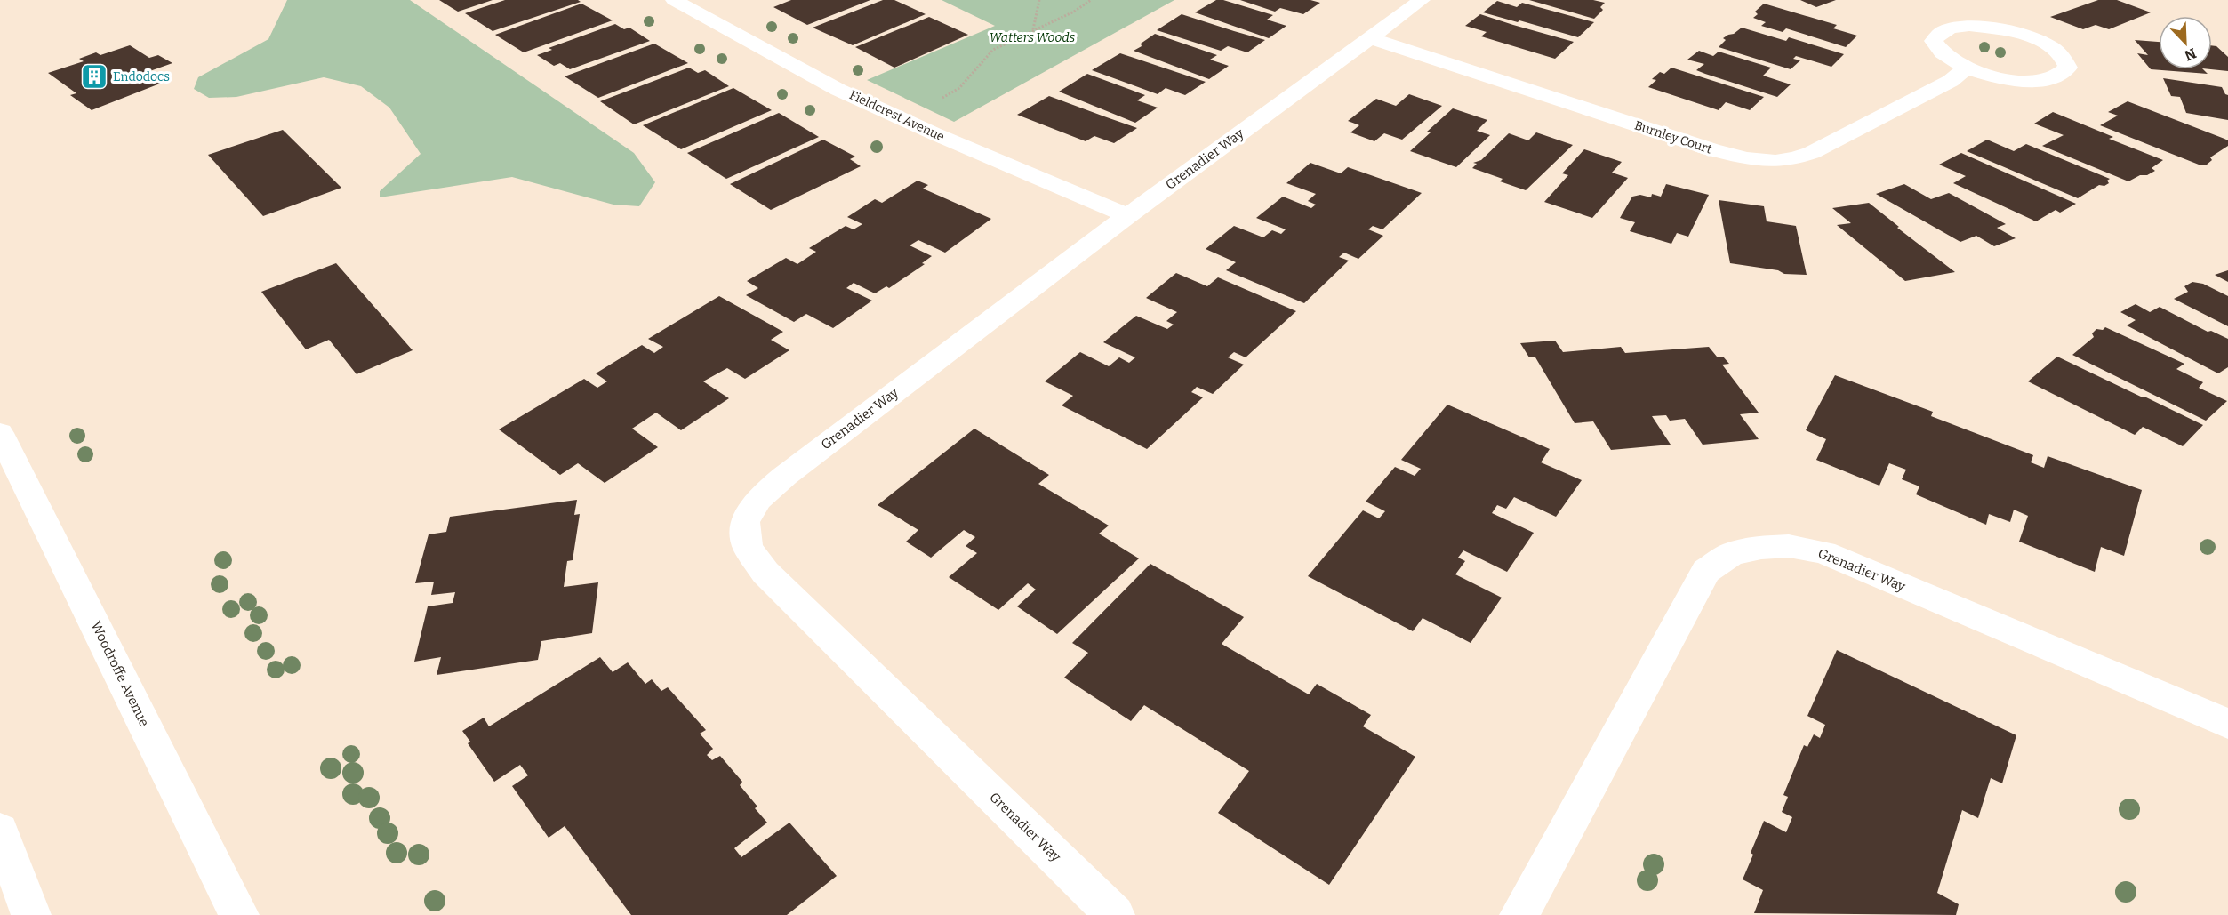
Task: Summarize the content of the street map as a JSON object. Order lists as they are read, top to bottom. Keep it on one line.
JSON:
{"streets":{"street":["Fieldcrest Avenue","Burnley Court","Grenadier Way","Woodroffe Avenue"]},"crossings":[["Fieldcrest Avenue","Grenadier Way"],["Burnley Court","Grenadier Way"]],"parks":["Watters Woods"],"places":{"building":["Endodocs"]},"north":"bottom right"}
